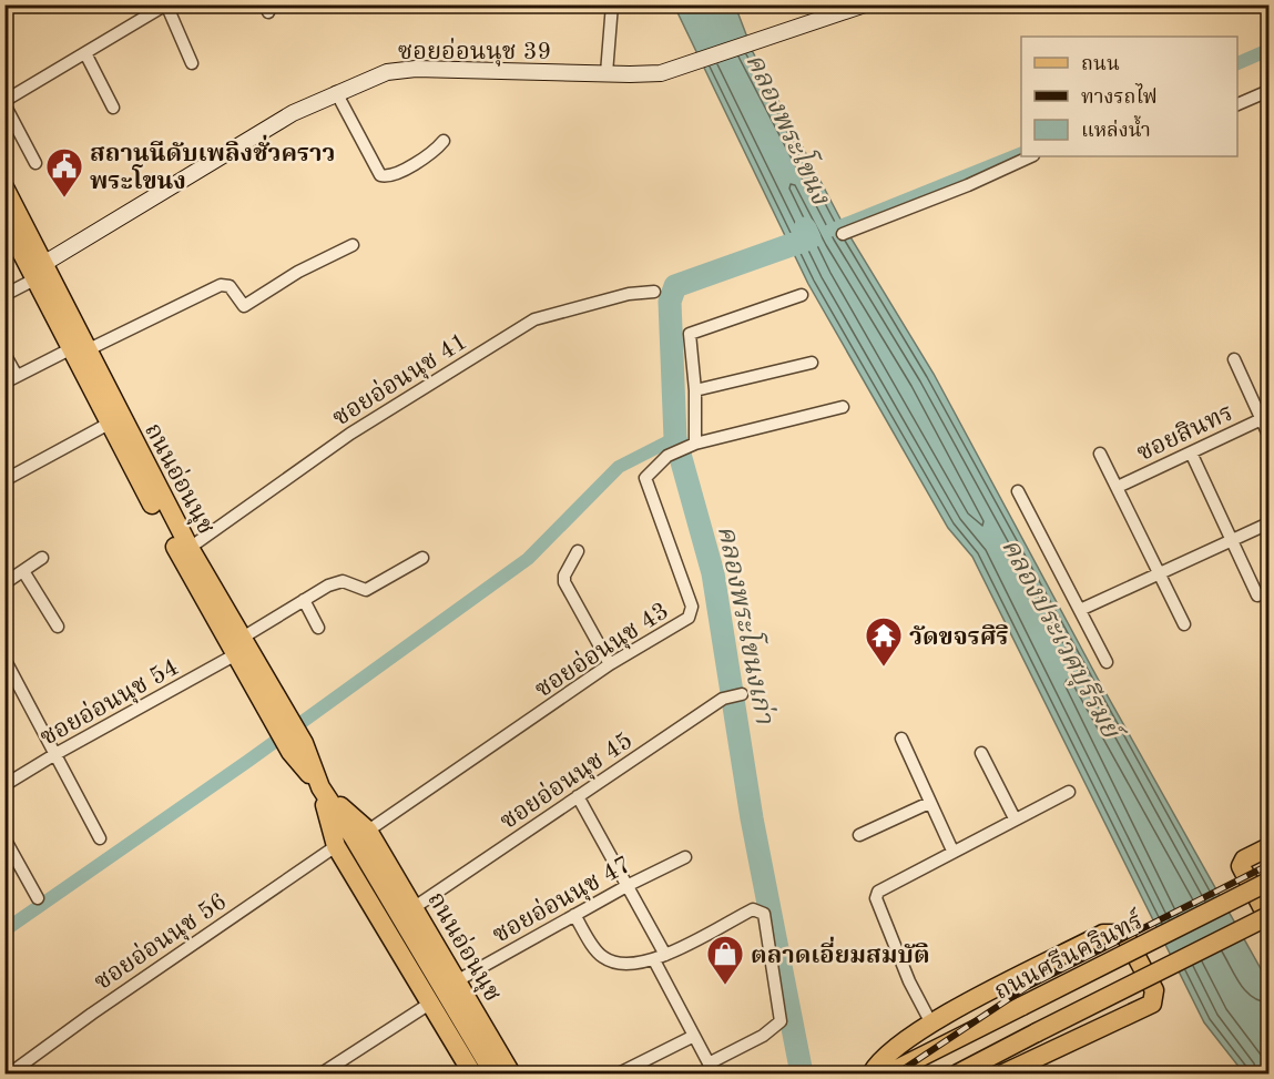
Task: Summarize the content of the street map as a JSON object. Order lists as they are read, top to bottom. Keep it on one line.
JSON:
{"streets":{"main road":["ถนนอ่อนนุช","ถนนศรีนครินทร์"],"street":["ซอยอ่อนนุช 39","ซอยอ่อนนุช 41","ซอยสินทร","ซอยอ่อนนุช 43","ซอยอ่อนนุช 54","ซอยอ่อนนุช 45","ซอยอ่อนนุช 47","ซอยอ่อนนุช 56"]},"crossings":[["ซอยอ่อนนุช 39","ถนนอ่อนนุช"],["ซอยอ่อนนุช 41","ถนนอ่อนนุช"],["ถนนอ่อนนุช","ซอยอ่อนนุช 43"],["ถนนอ่อนนุช","ซอยอ่อนนุช 54"],["ถนนอ่อนนุช","ซอยอ่อนนุช 45"],["ถนนอ่อนนุช","ซอยอ่อนนุช 47"],["ถนนอ่อนนุช","ซอยอ่อนนุช 56"]],"water":["คลองพระโขนง","คลองพระโขนงเก่า","คลองประเวศบุรีรมย์"],"places":{"public building":["สถานนีดับเพลิงชั่วคราว พระโขนง"],"temple":["วัดขจรศิริ"],"shop":["ตลาดเอี่ยมสมบัติ"]},"legend":["ถนน","ทางรถไฟ","แหล่งน้ำ"]}
